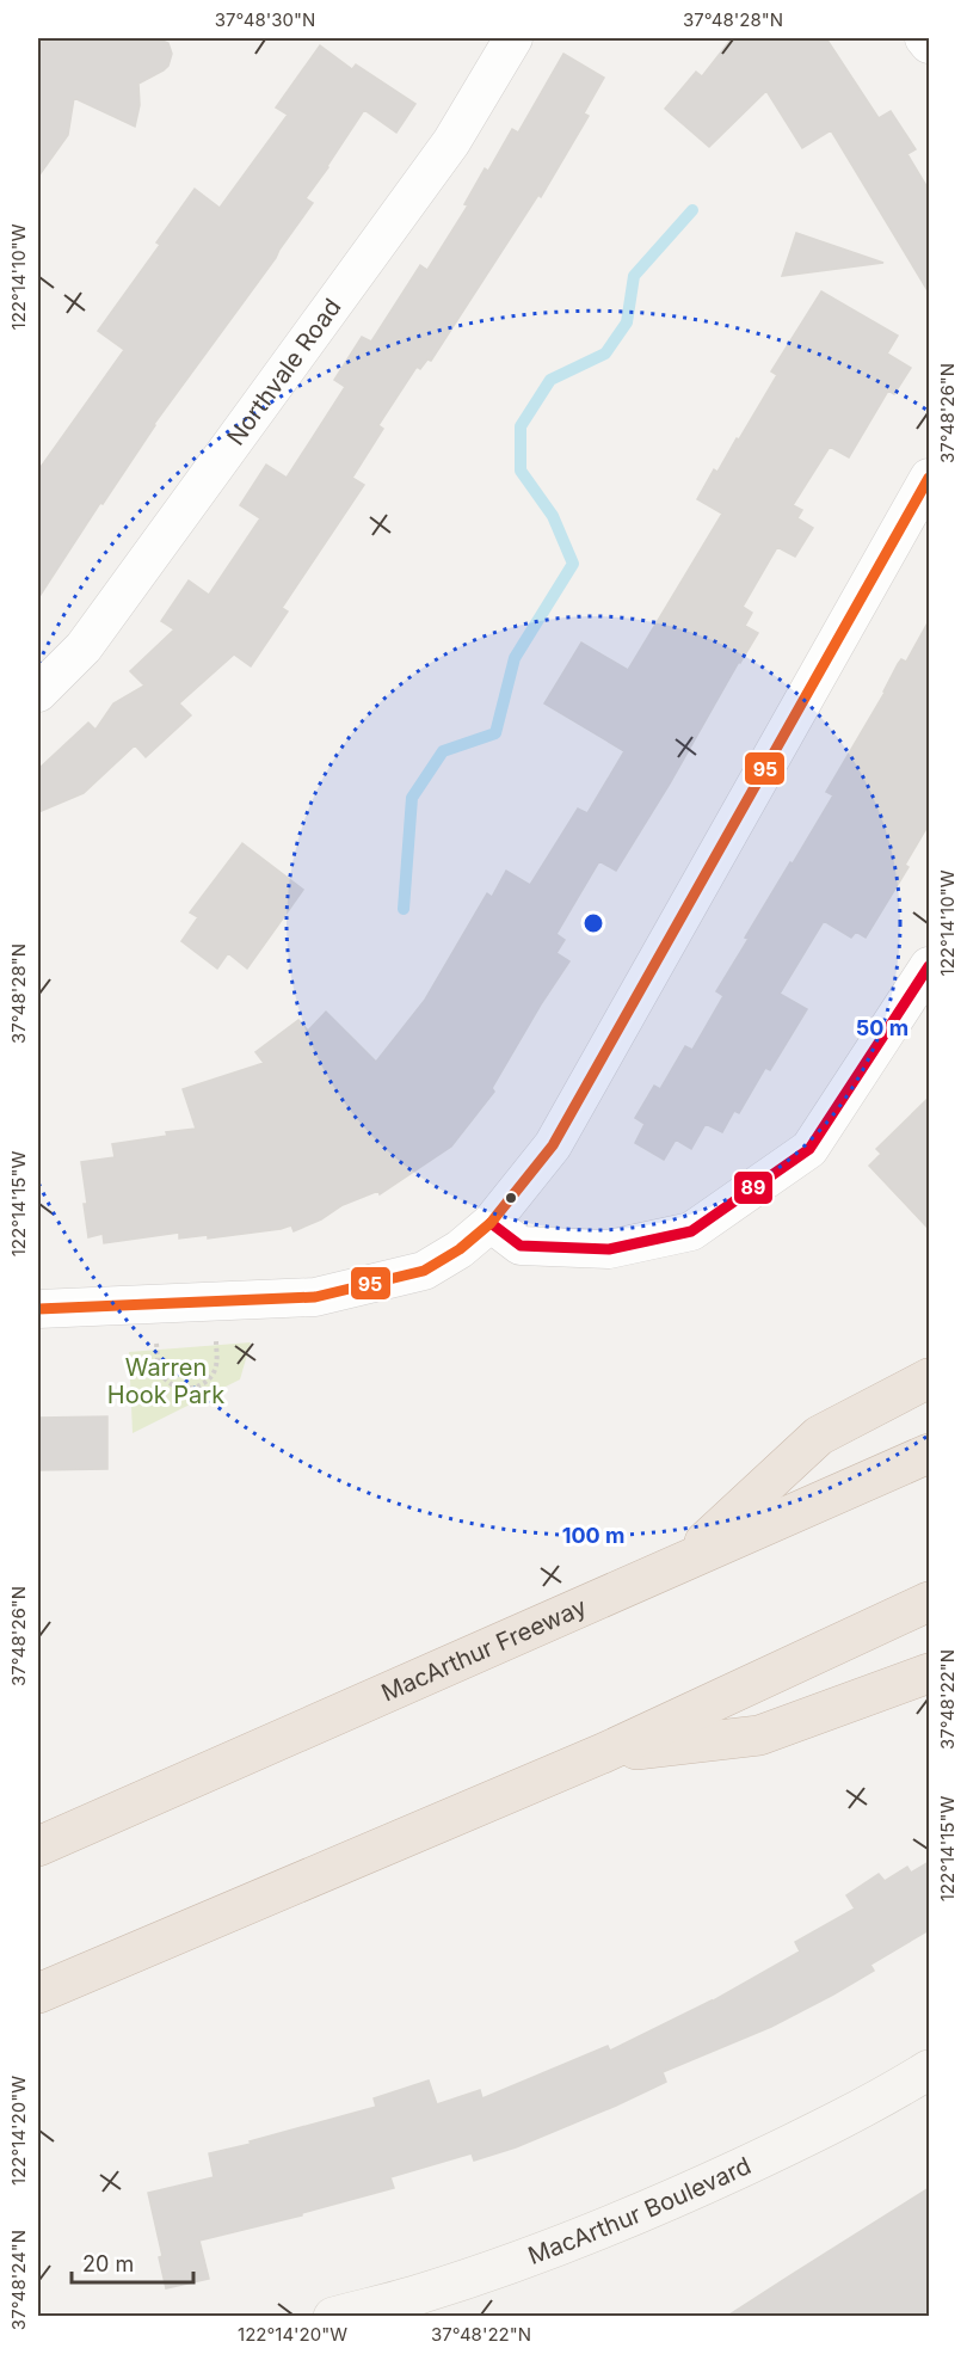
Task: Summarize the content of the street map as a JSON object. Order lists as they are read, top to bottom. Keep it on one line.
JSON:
{"streets":{"highway":["MacArthur Freeway"],"main road":["MacArthur Boulevard"],"street":["Northvale Road"]},"parks":["Warren Hook Park"],"lines":["transit line 95","transit line 89"],"scale_bar":"20 m","coordinates":["37°48'30\"N","37°48'28\"N","122°14'10\"W","37°48'26\"N","122°14'15\"W","37°48'22\"N","122°14'20\"W","37°48'24\"N"],"rings":["50 m","100 m"]}
